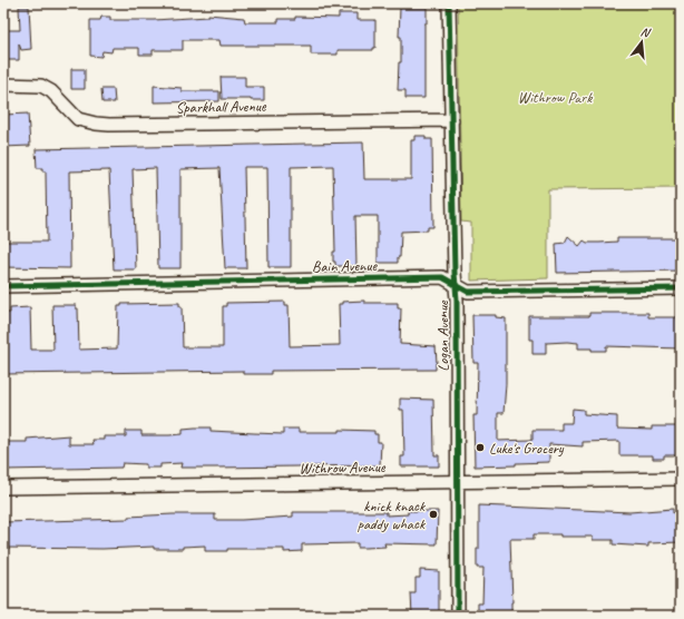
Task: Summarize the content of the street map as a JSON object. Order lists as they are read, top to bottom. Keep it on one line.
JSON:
{"streets":{"street":["Sparkhall Avenue","Bain Avenue","Logan Avenue","Withrow Avenue"]},"crossings":[["Sparkhall Avenue","Logan Avenue"],["Bain Avenue","Logan Avenue"],["Logan Avenue","Withrow Avenue"]],"parks":["Withrow Park"],"places":["Luke's Grocery","knick knack paddy whack"],"north":"top"}
